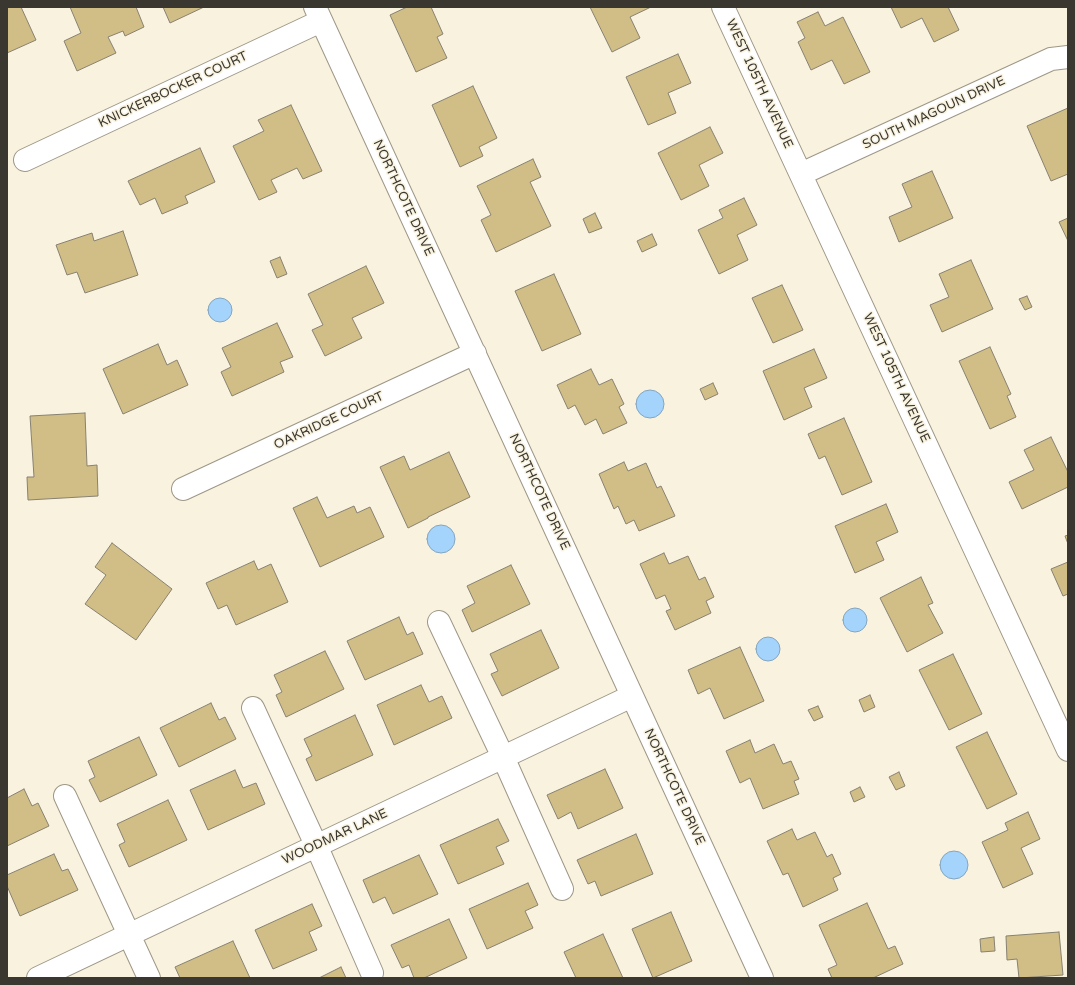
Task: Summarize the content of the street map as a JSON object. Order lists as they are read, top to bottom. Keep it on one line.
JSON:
{"streets":{"street":["WEST 105TH AVENUE","KNICKERBOCKER COURT","SOUTH MAGOUN DRIVE","NORTHCOTE DRIVE","OAKRIDGE COURT","WOODMAR LANE"]},"crossings":[["WEST 105TH AVENUE","SOUTH MAGOUN DRIVE"],["KNICKERBOCKER COURT","NORTHCOTE DRIVE"],["NORTHCOTE DRIVE","OAKRIDGE COURT"],["NORTHCOTE DRIVE","WOODMAR LANE"]]}
